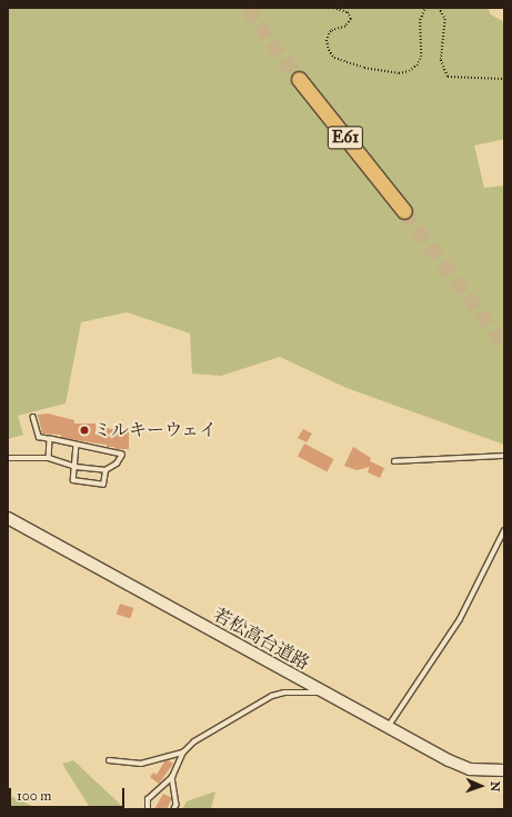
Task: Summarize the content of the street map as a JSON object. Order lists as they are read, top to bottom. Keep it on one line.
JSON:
{"streets":{"highway":["E61"],"street":["若松高台道路"]},"places":["ミルキーウェイ"],"scale_bar":"100 m","north":"right"}
